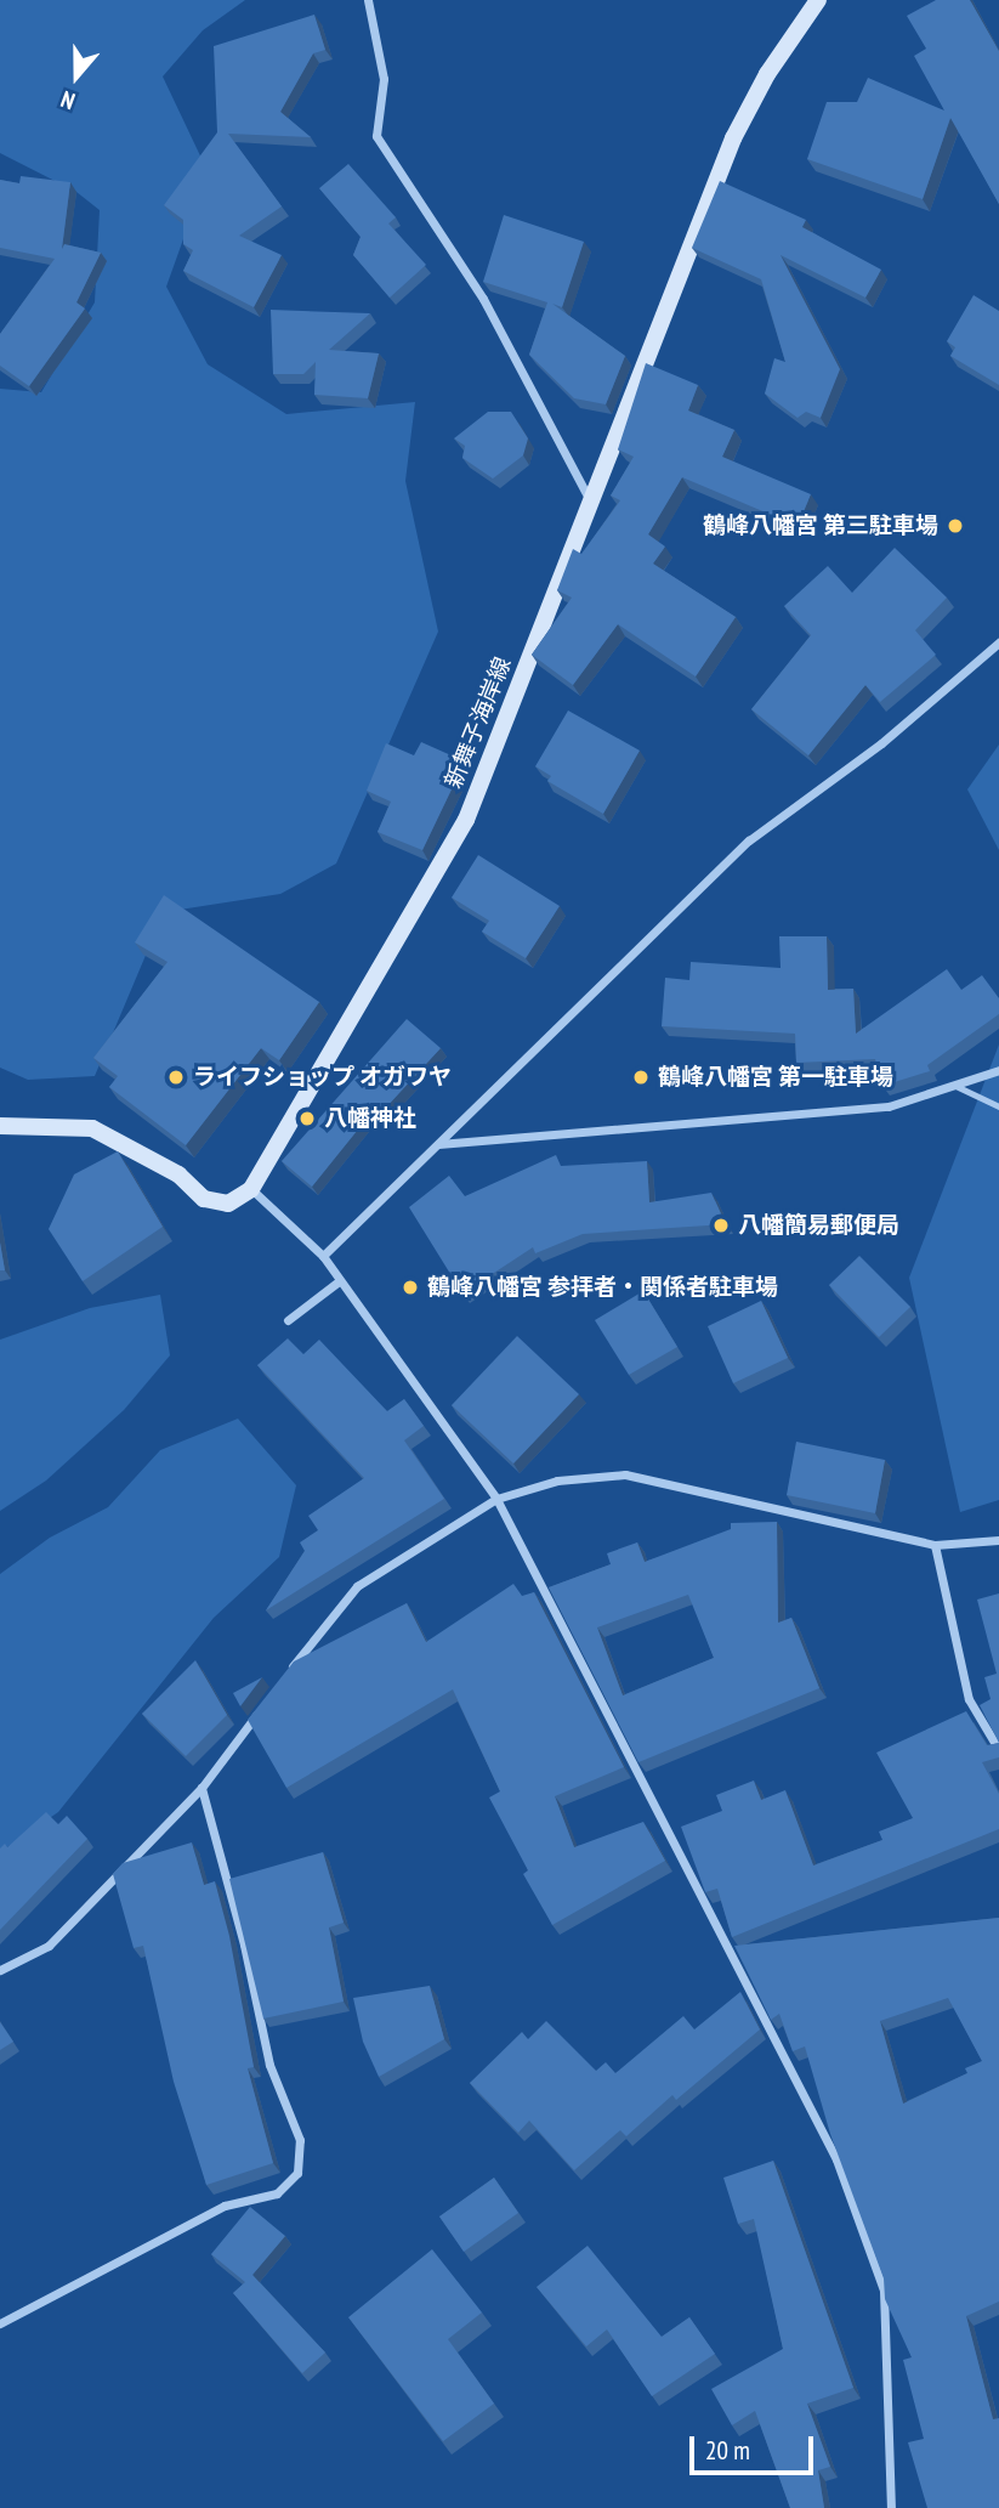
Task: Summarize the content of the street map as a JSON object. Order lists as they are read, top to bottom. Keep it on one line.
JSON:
{"streets":{"main road":["新舞子海岸線"]},"places":["鶴峰八幡宮 第三駐車場","ライフショップ オガワヤ","鶴峰八幡宮 第一駐車場","八幡神社","八幡簡易郵便局","鶴峰八幡宮 参拝者・関係者駐車場"],"scale_bar":"20 m","north":"bottom"}
